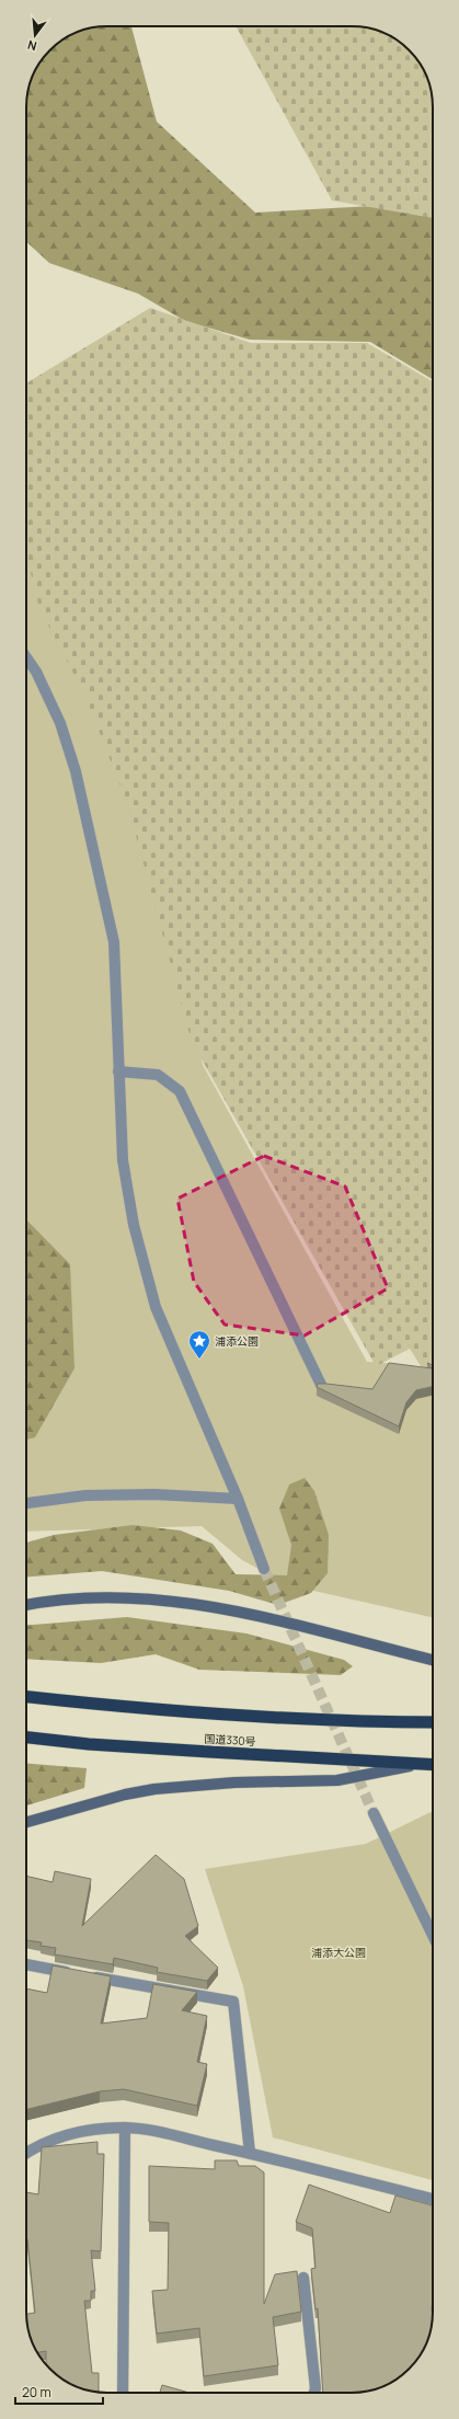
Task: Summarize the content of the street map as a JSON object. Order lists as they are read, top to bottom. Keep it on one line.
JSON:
{"streets":{"highway":["国道330号"]},"parks":["浦添大公園"],"places":{"place":["浦添公園"]},"scale_bar":"20 m","north":"bottom"}
